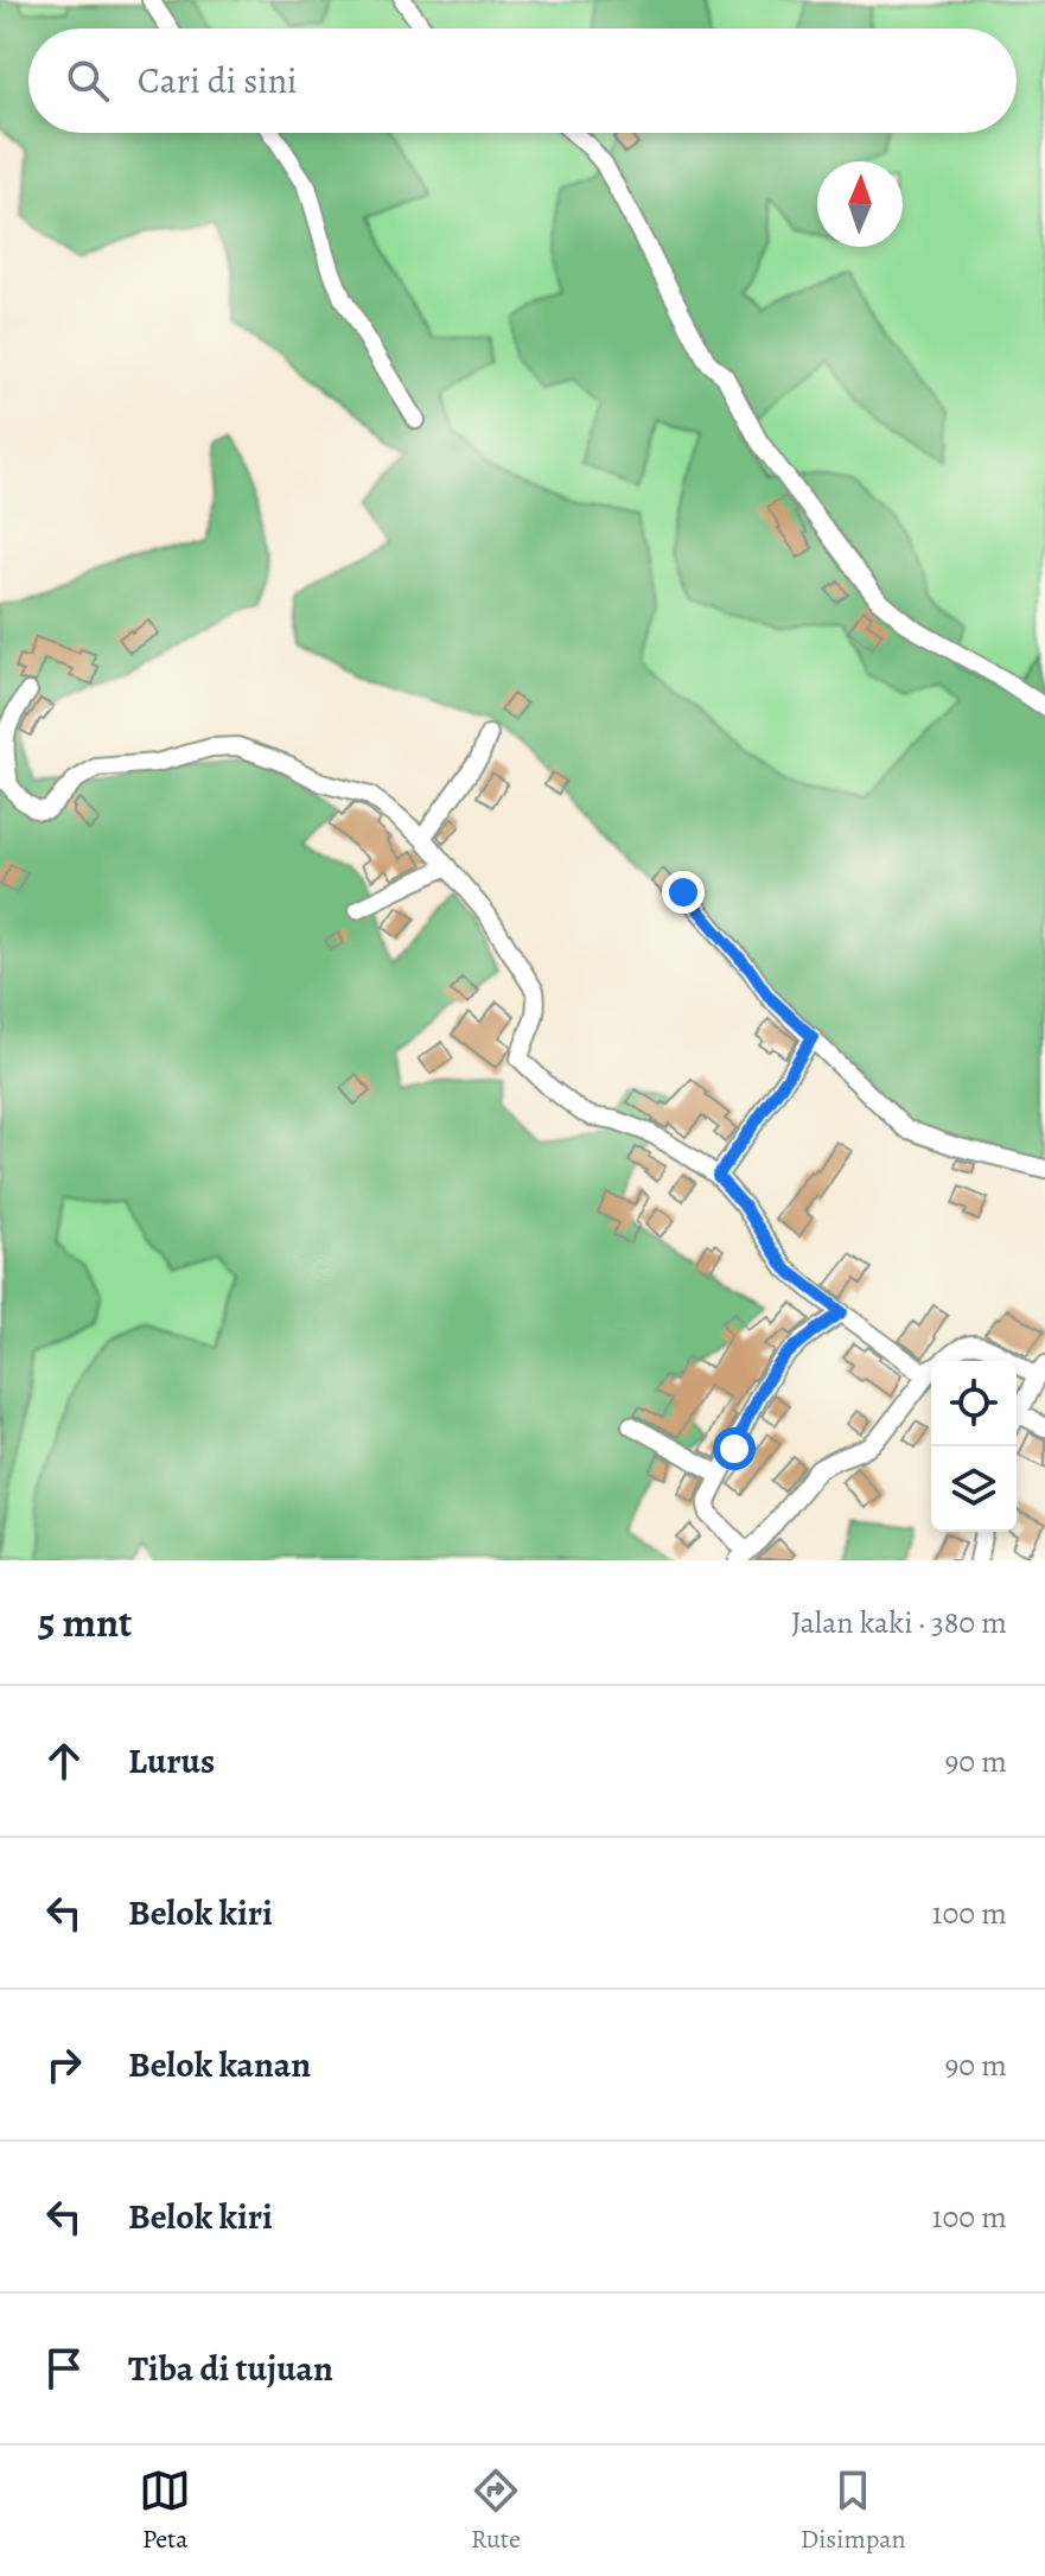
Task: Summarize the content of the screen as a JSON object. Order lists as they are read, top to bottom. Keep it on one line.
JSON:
{"north":"top","page":{"search":"Cari di sini","heading":["5 mnt","Jalan kaki · 380 m"],"list":[["Lurus","90 m"],["Belok kiri","100 m"],["Belok kanan","90 m"],["Belok kiri","100 m"],"Tiba di tujuan"],"nav":["Peta","Rute","Disimpan"]}}
